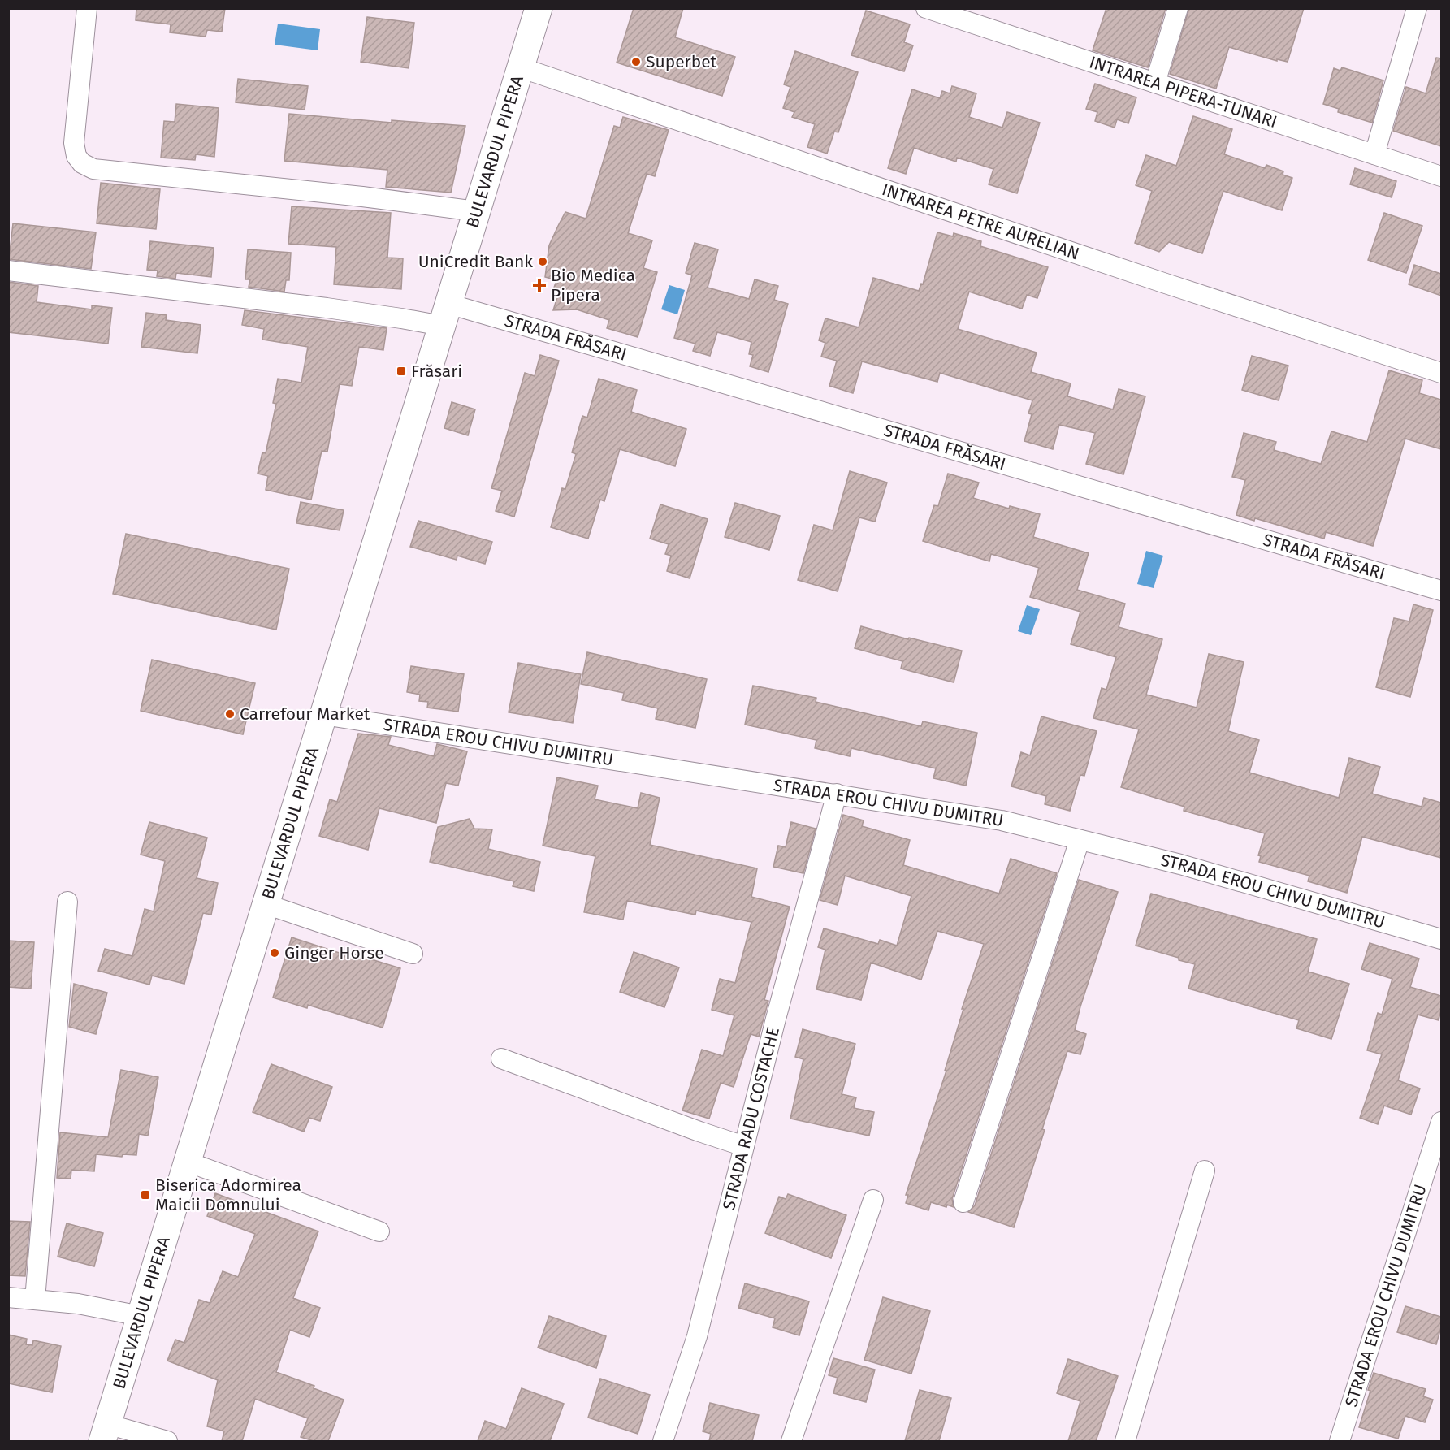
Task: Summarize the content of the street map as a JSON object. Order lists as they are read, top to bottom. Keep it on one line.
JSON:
{"streets":{"main road":["BULEVARDUL PIPERA"],"street":["INTRAREA PIPERA-TUNARI","INTRAREA PETRE AURELIAN","STRADA FRĂSARI","STRADA EROU CHIVU DUMITRU","STRADA RADU COSTACHE"]},"crossings":[["BULEVARDUL PIPERA","INTRAREA PETRE AURELIAN"],["BULEVARDUL PIPERA","STRADA FRĂSARI"],["BULEVARDUL PIPERA","STRADA EROU CHIVU DUMITRU"],["STRADA EROU CHIVU DUMITRU","STRADA RADU COSTACHE"]],"places":{"other":["Superbet","UniCredit Bank","Carrefour Market","Ginger Horse"],"health":["Bio Medica Pipera"],"transit":["Frăsari","Biserica Adormirea Maicii Domnului"]}}
